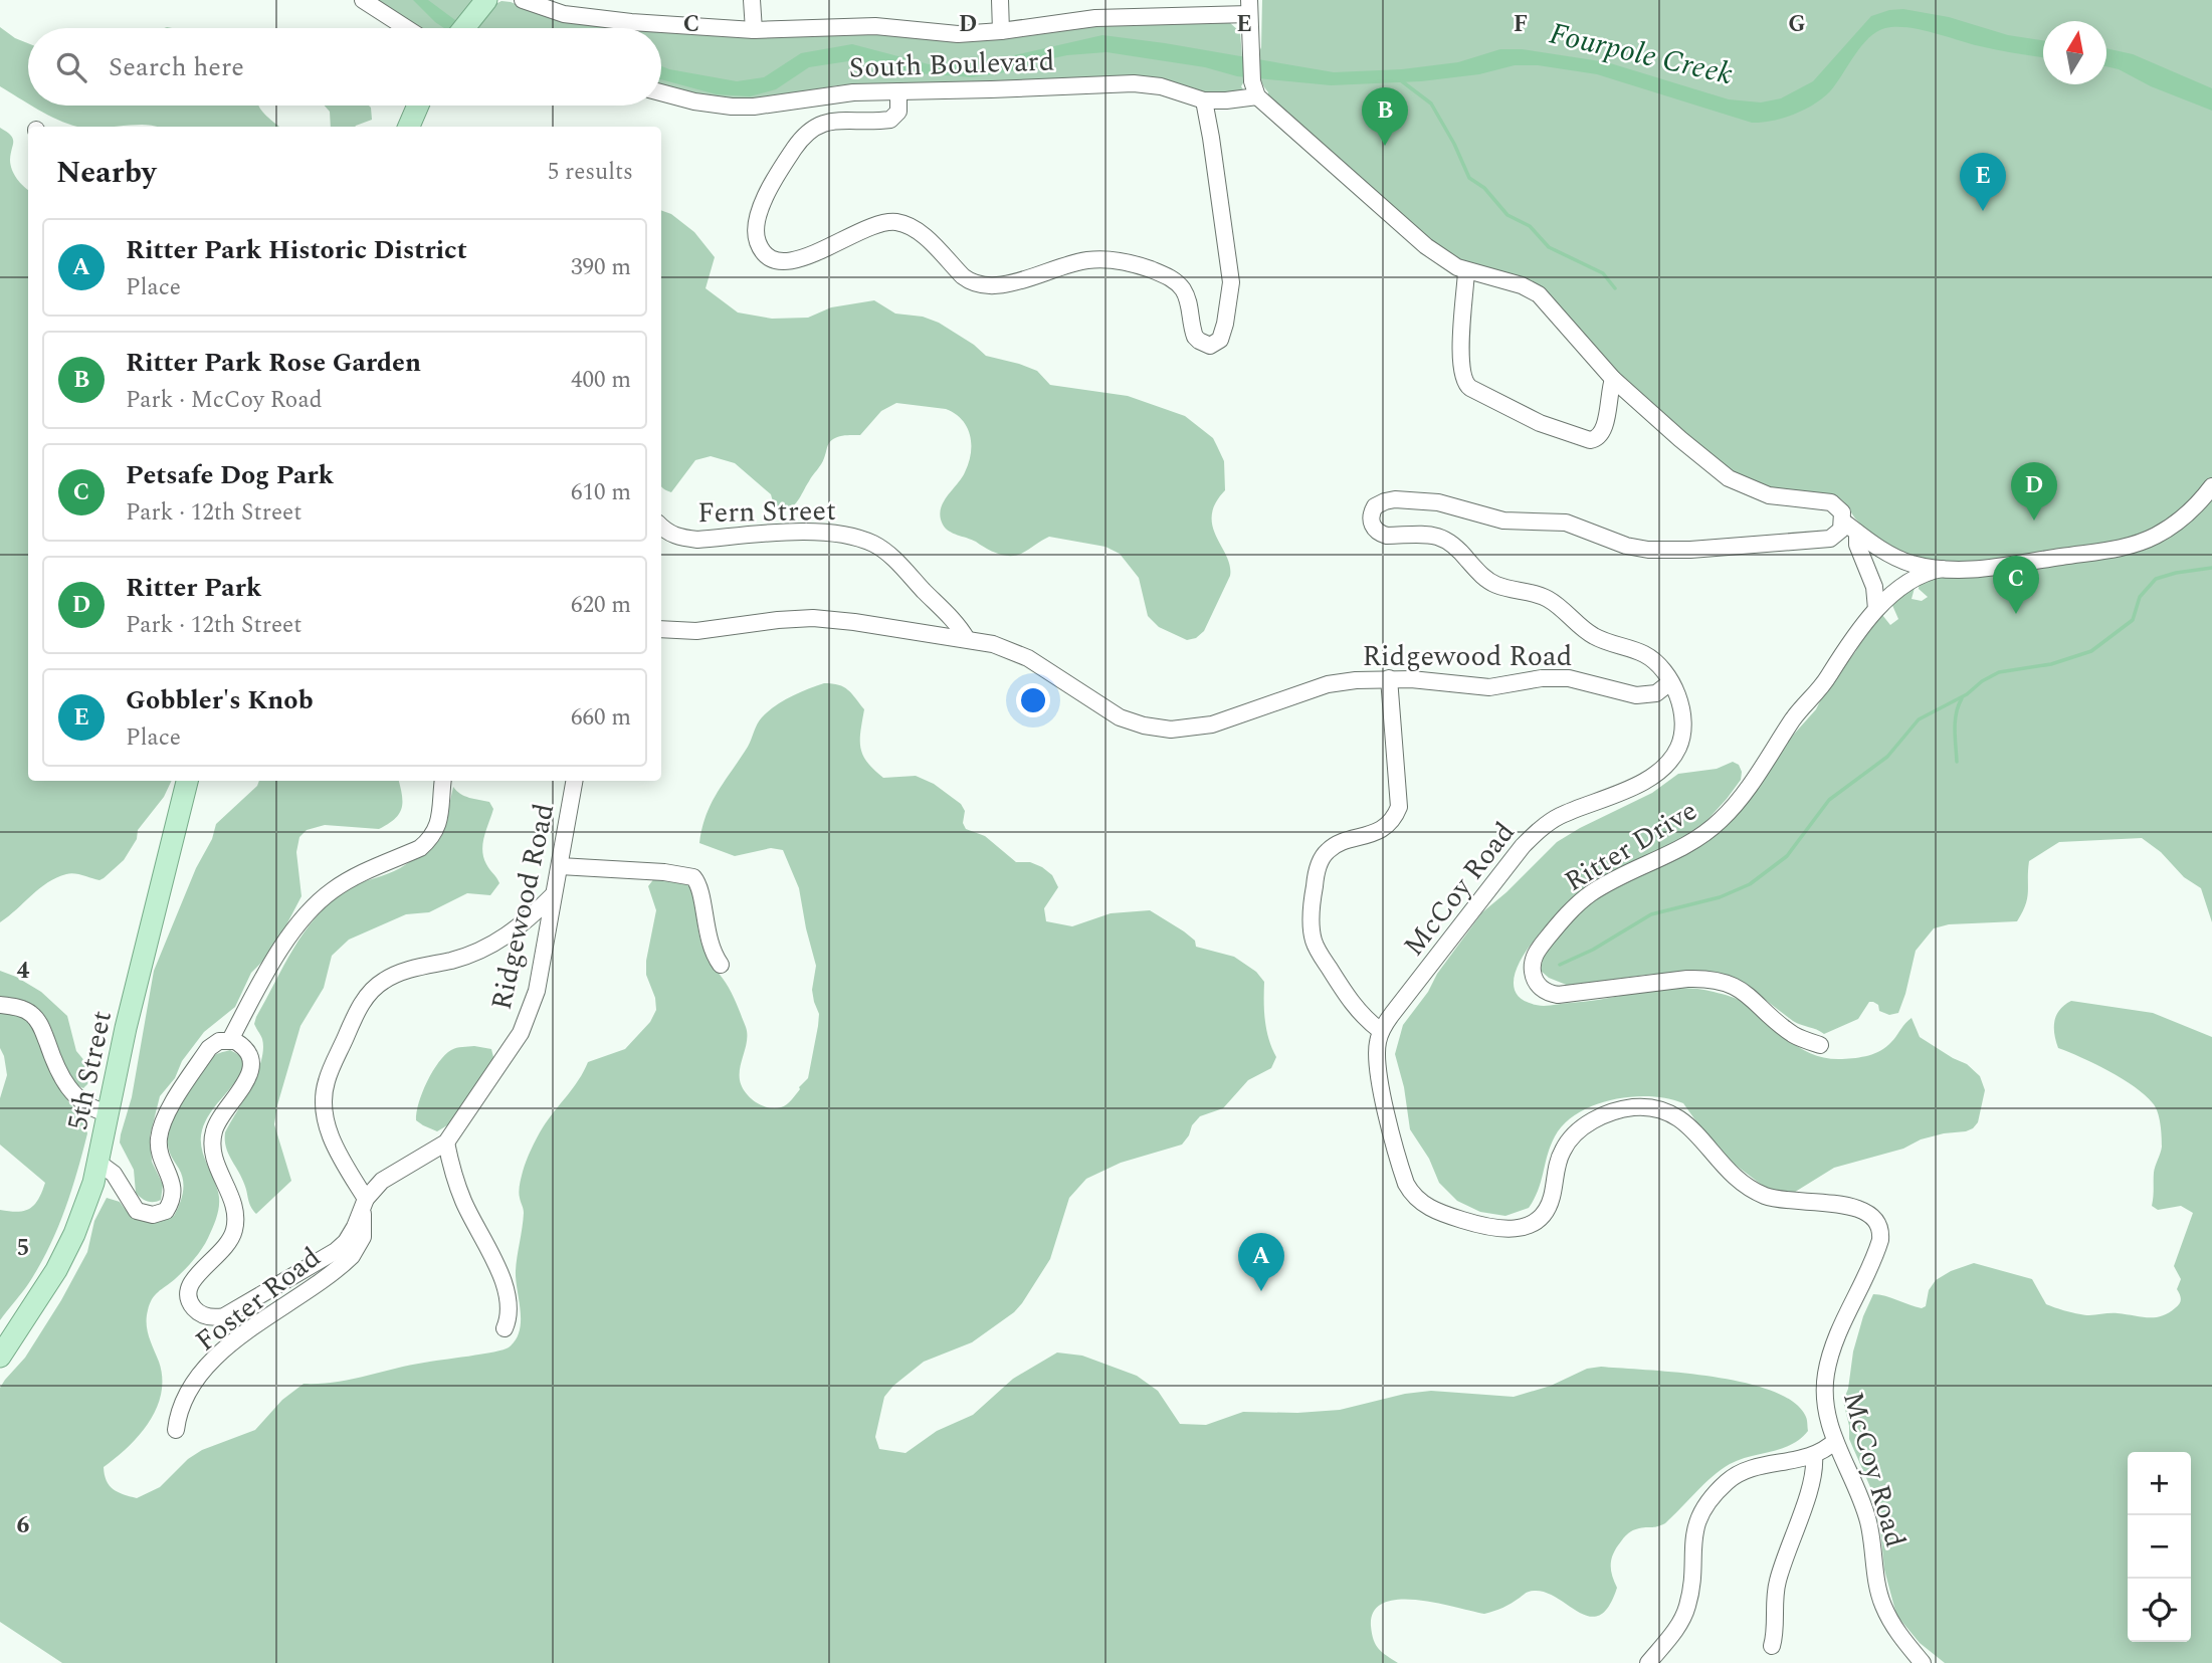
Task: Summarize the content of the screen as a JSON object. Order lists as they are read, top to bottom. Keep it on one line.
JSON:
{"streets":{"main road":["5th Street"],"street":["South Boulevard","Fern Street","Ridgewood Road","Ritter Drive","McCoy Road","Foster Road"]},"crossings":[["Fern Street","Ridgewood Road"],["Ridgewood Road","McCoy Road"],["Ridgewood Road","Foster Road"]],"water":["Fourpole Creek"],"north":"top","page":{"search":"Search here","pins":["B","E","D","C","A"],"heading":["Nearby","5 results"],"list":[{"mark":"A","name":"Ritter Park Historic District","note":"Place","value":"390 m"},{"mark":"B","name":"Ritter Park Rose Garden","note":"Park · McCoy Road","value":"400 m"},{"mark":"C","name":"Petsafe Dog Park","note":"Park · 12th Street","value":"610 m"},{"mark":"D","name":"Ritter Park","note":"Park · 12th Street","value":"620 m"},{"mark":"E","name":"Gobbler's Knob","note":"Place","value":"660 m"}],"map_buttons":["+","−"]},"grid":{"columns":["C","D","E","F","G"],"rows":["4","5","6"]}}
